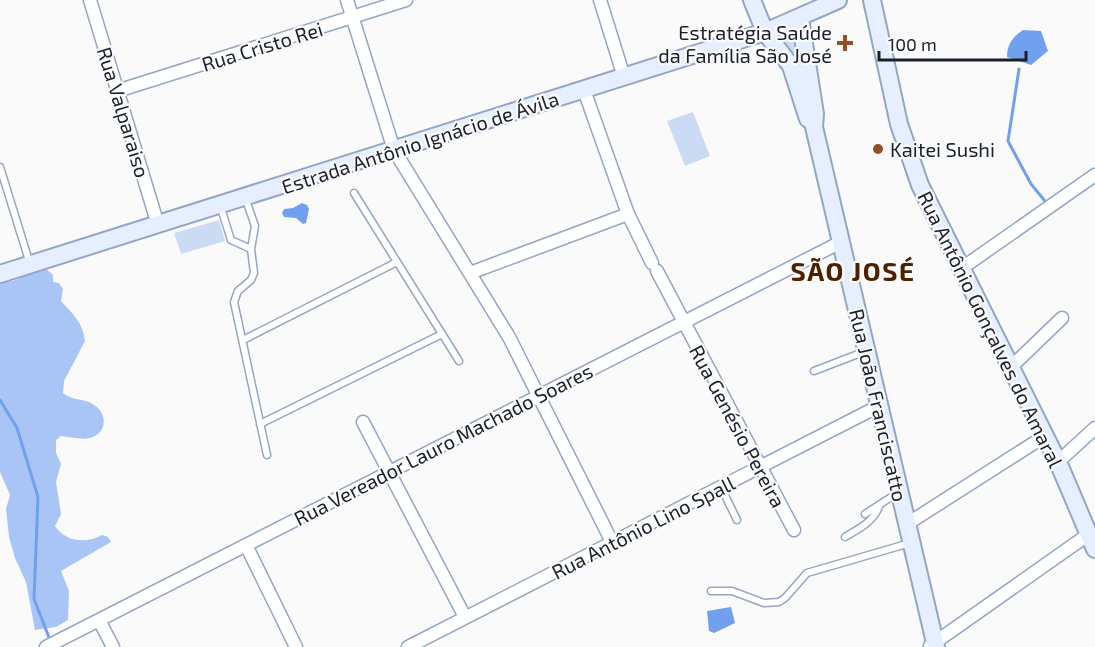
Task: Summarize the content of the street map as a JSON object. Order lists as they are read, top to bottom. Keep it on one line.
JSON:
{"streets":{"street":["Rua Cristo Rei","Rua Valparaiso","Estrada Antônio Ignácio de Ávila","Rua Antônio Gonçalves do Amaral","Rua João Franciscatto","Rua Genésio Pereira","Rua Vereador Lauro Machado Soares","Rua Antônio Lino Spall"]},"crossings":[["Rua Cristo Rei","Rua Valparaiso"],["Rua Valparaiso","Estrada Antônio Ignácio de Ávila"],["Estrada Antônio Ignácio de Ávila","Rua João Franciscatto"],["Estrada Antônio Ignácio de Ávila","Rua Genésio Pereira"],["Rua João Franciscatto","Rua Vereador Lauro Machado Soares"],["Rua João Franciscatto","Rua Antônio Lino Spall"],["Rua Genésio Pereira","Rua Vereador Lauro Machado Soares"],["Rua Genésio Pereira","Rua Antônio Lino Spall"]],"districts":["SÃO JOSÉ"],"places":{"health":["Estratégia Saúde da Família São José"],"other":["Kaitei Sushi"]},"scale_bar":"100 m"}
